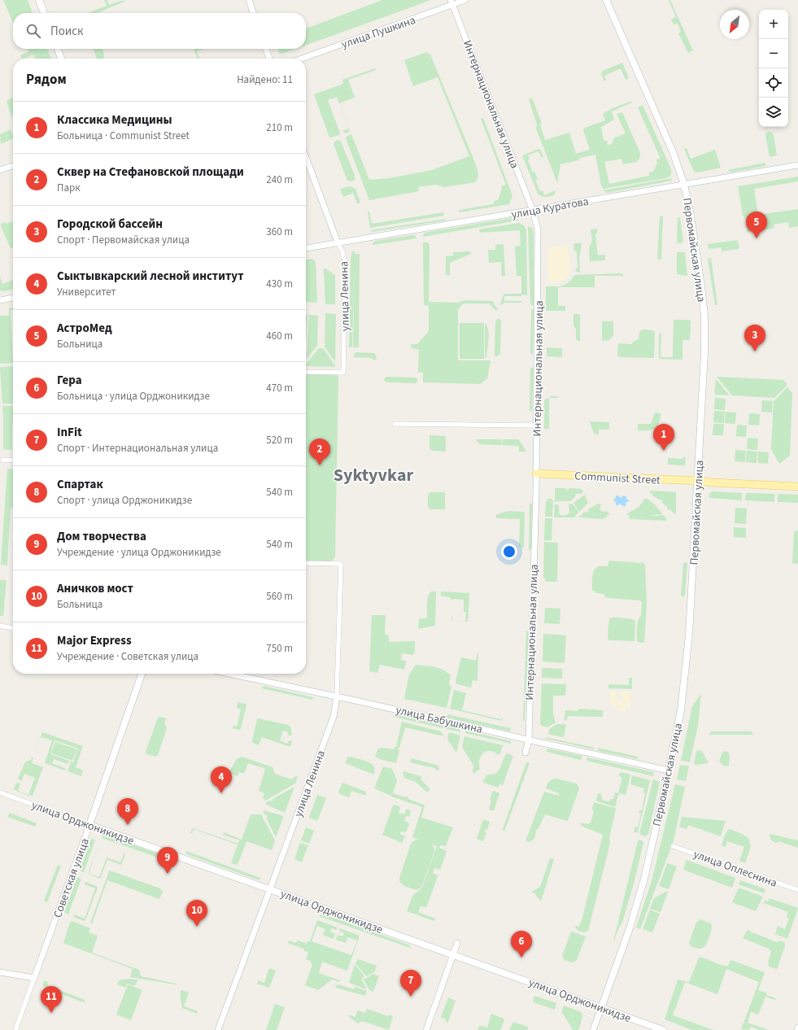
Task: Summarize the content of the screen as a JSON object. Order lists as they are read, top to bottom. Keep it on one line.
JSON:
{"streets":{"main road":["Первомайская улица","Сommunist Street","улица Орджоникидзе","Советская улица"],"street":["улица Пушкина","Интернациональная улица","улица Куратова","улица Ленина","улица Бабушкина","улица Оплеснина"]},"crossings":[["улица Пушкина","Интернациональная улица"],["Интернациональная улица","улица Куратова"],["Интернациональная улица","Сommunist Street"],["Интернациональная улица","улица Бабушкина"],["улица Куратова","Первомайская улица"],["улица Куратова","улица Ленина"],["Первомайская улица","Сommunist Street"],["Первомайская улица","улица Бабушкина"],["Первомайская улица","улица Орджоникидзе"],["улица Ленина","улица Бабушкина"],["улица Ленина","улица Орджоникидзе"],["улица Орджоникидзе","Советская улица"]],"districts":["Syktyvkar"],"north":"bottom left","page":{"map_buttons":["+","−"],"search":"Поиск","heading":["Рядом","Найдено: 11"],"list":[{"mark":"1","name":"Классика Медицины","note":"Больница · Сommunist Street","value":"210 m"},{"mark":"2","name":"Сквер на Стефановской площади","note":"Парк","value":"240 m"},{"mark":"3","name":"Городской бассейн","note":"Спорт · Первомайская улица","value":"360 m"},{"mark":"4","name":"Сыктывкарский лесной институт","note":"Университет","value":"430 m"},{"mark":"5","name":"АстроМед","note":"Больница","value":"460 m"},{"mark":"6","name":"Гера","note":"Больница · улица Орджоникидзе","value":"470 m"},{"mark":"7","name":"InFit","note":"Спорт · Интернациональная улица","value":"520 m"},{"mark":"8","name":"Спартак","note":"Спорт · улица Орджоникидзе","value":"540 m"},{"mark":"9","name":"Дом творчества","note":"Учреждение · улица Орджоникидзе","value":"540 m"},{"mark":"10","name":"Аничков мост","note":"Больница","value":"560 m"},{"mark":"11","name":"Major Express","note":"Учреждение · Советская улица","value":"750 m"}],"pins":["5","3","1","2","4","8","9","10","6","7","11"]}}
